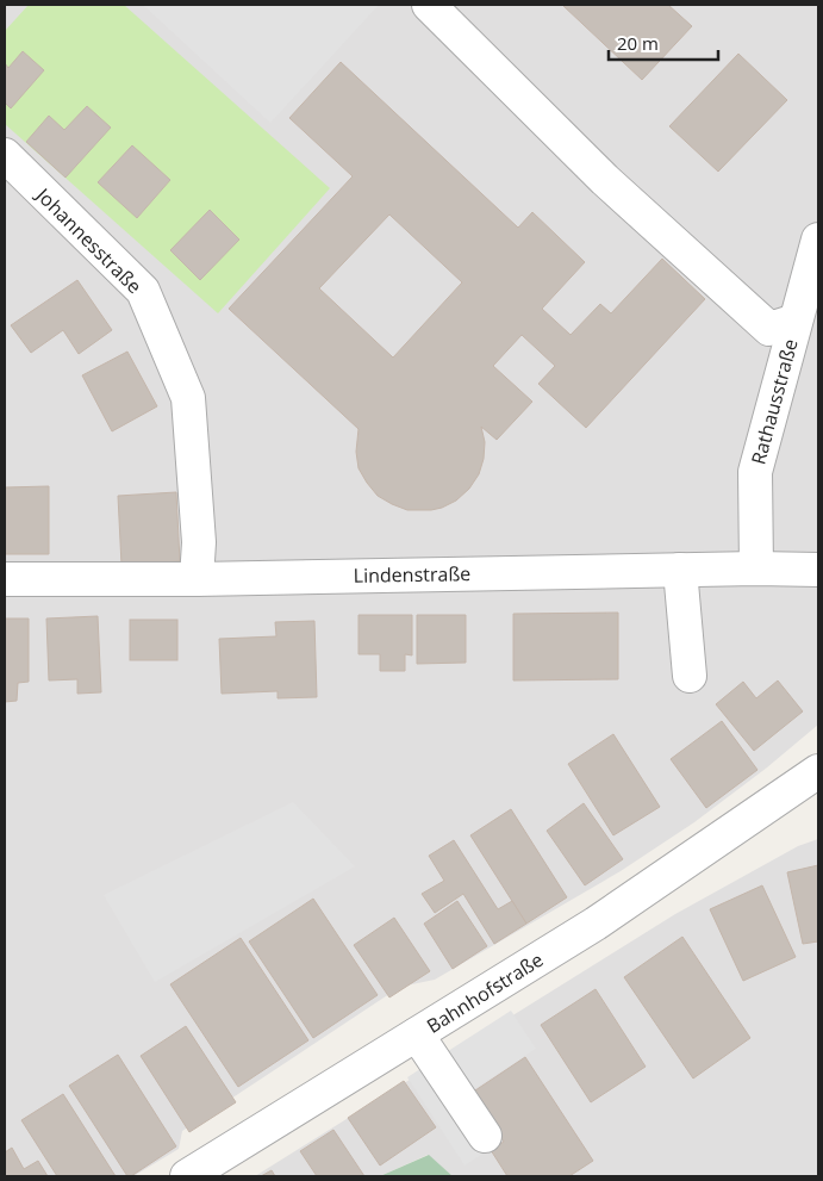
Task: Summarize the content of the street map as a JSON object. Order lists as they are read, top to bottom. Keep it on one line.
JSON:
{"streets":{"street":["Johannesstraße","Rathausstraße","Lindenstraße","Bahnhofstraße"]},"crossings":[["Johannesstraße","Lindenstraße"],["Rathausstraße","Lindenstraße"]],"scale_bar":"20 m"}
